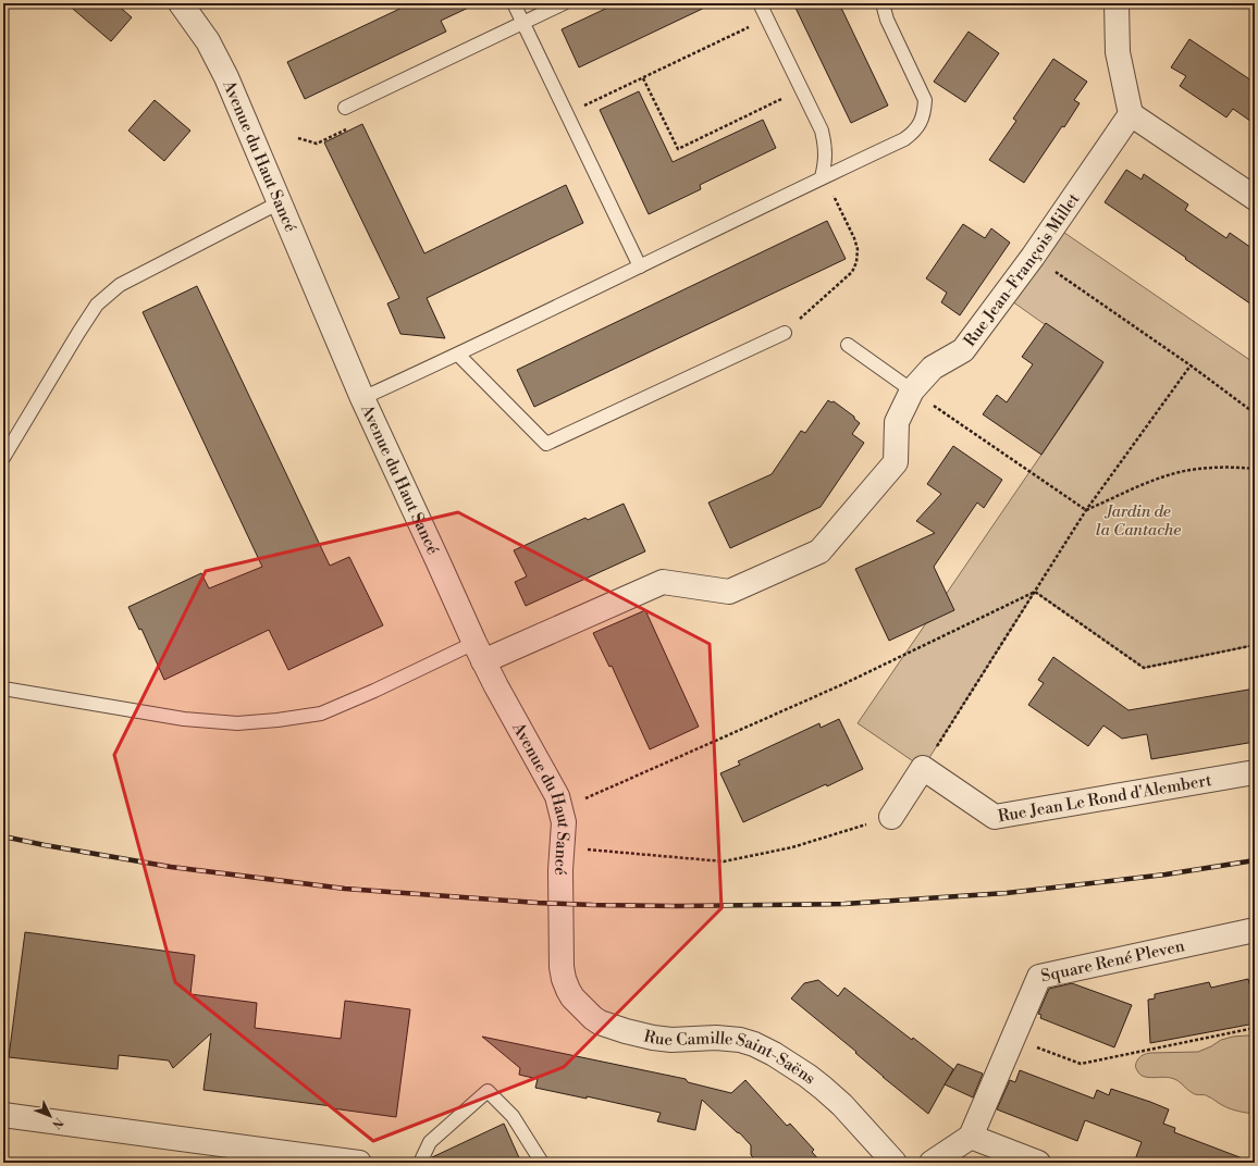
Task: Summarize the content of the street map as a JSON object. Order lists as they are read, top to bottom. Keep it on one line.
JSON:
{"streets":{"street":["Avenue du Haut Sancé","Rue Jean-François Millet","Rue Jean Le Rond d'Alembert","Square René Pleven","Rue Camille Saint-Saëns"]},"crossings":[["Avenue du Haut Sancé","Rue Jean-François Millet"],["Avenue du Haut Sancé","Rue Camille Saint-Saëns"]],"parks":["Jardin de la Cantache"],"north":"bottom right"}
